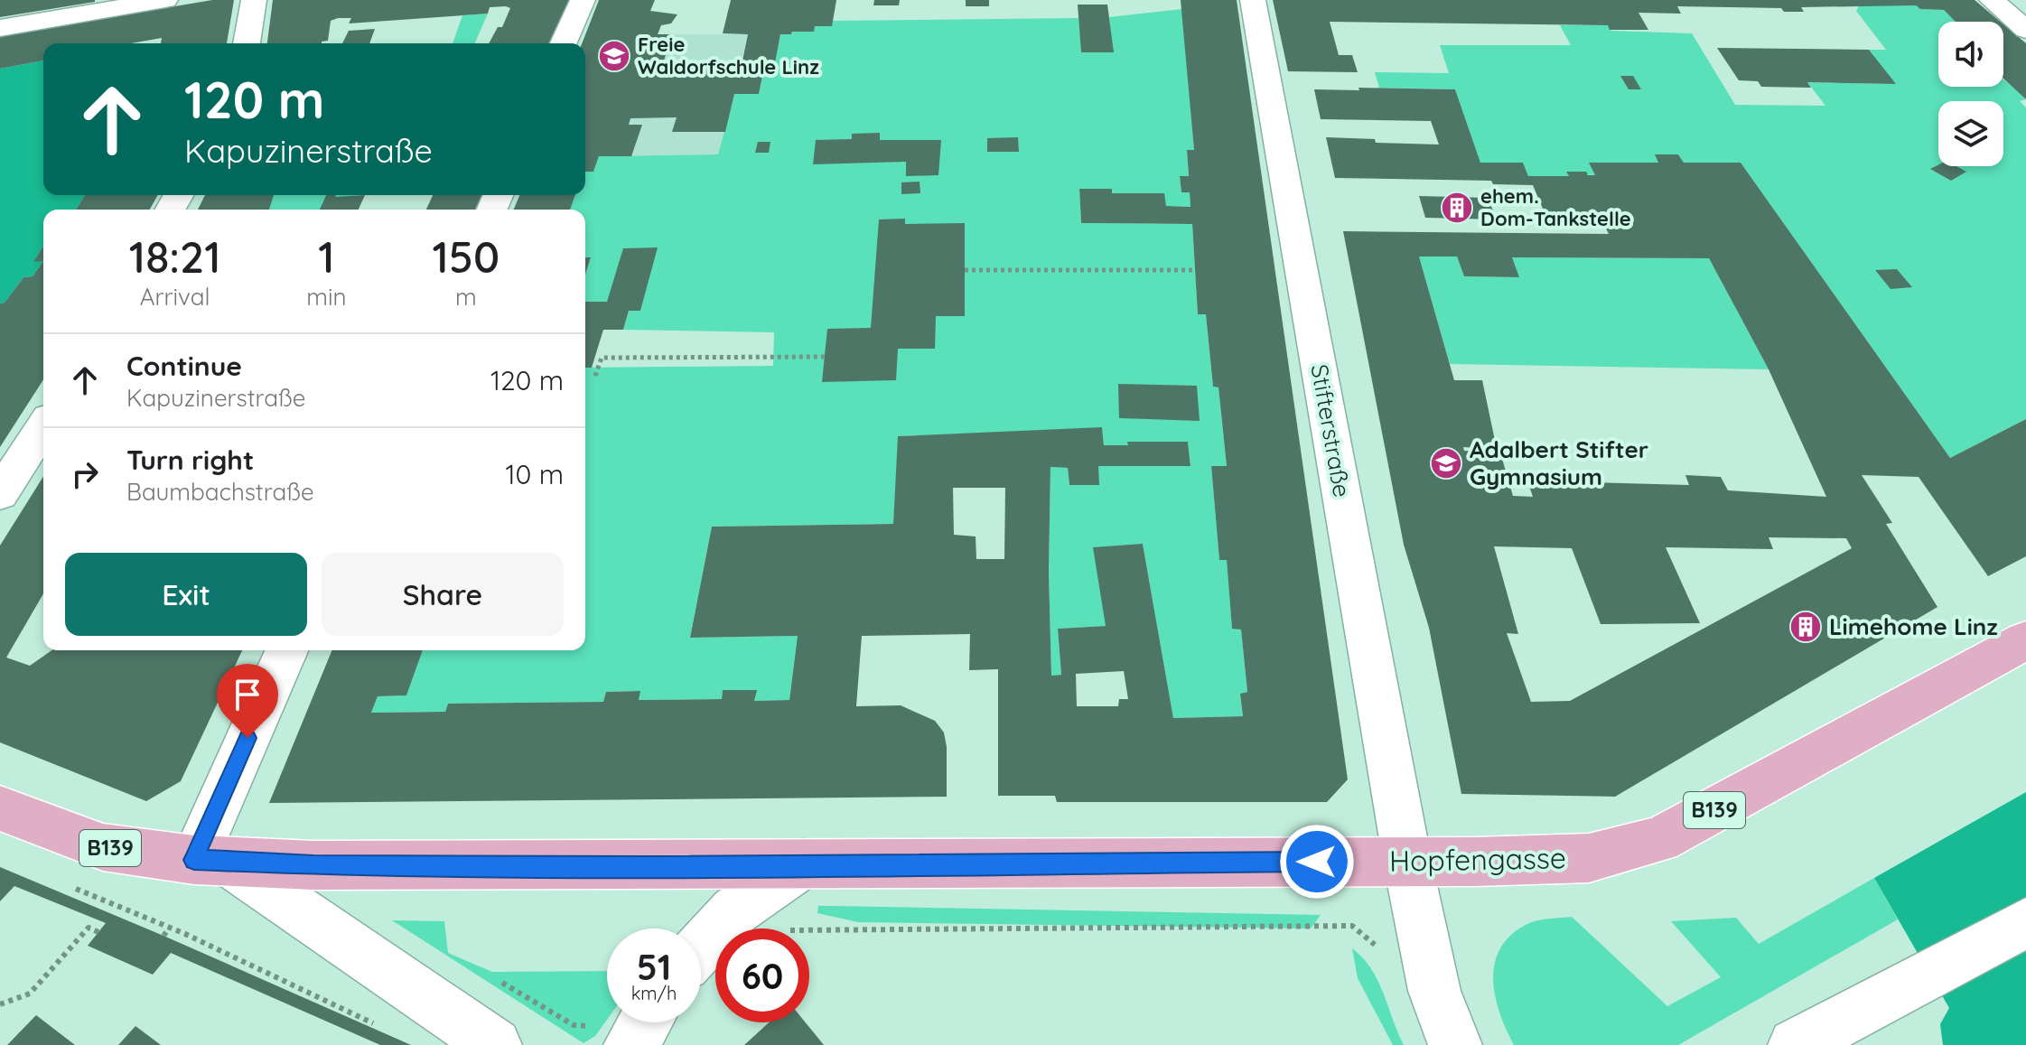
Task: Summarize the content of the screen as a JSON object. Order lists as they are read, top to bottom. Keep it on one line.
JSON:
{"streets":{"main road":["B139","Hopfengasse"],"street":["Stifterstraße"]},"crossings":[["Stifterstraße","Hopfengasse"],["B139","Hopfengasse"]],"places":{"school or university":["Freie Waldorfschule Linz","Adalbert Stifter Gymnasium"],"building":["ehem. Dom-Tankstelle","Limehome Linz"]},"page":{"turn":["120 m","Kapuzinerstraße"],"eta":["18:21","Arrival","1","min","150","m"],"list":[{"name":"Continue","note":"Kapuzinerstraße","value":"120 m"},{"name":"Turn right","note":"Baumbachstraße","value":"10 m"}],"buttons":["Exit","Share"],"speed":"51 km/h","limit":"60"}}
